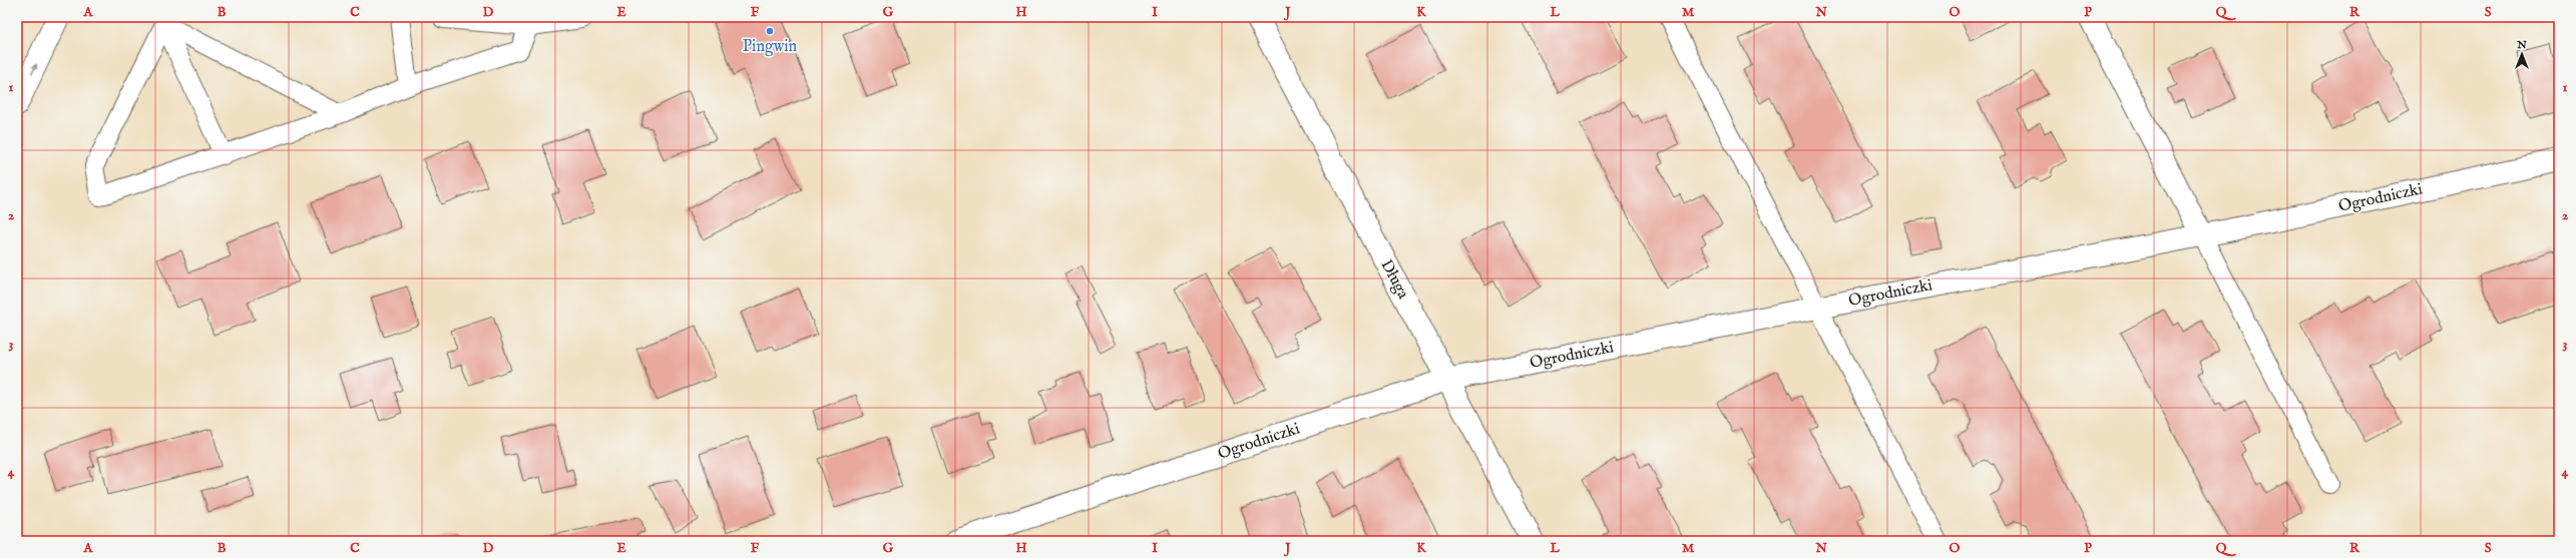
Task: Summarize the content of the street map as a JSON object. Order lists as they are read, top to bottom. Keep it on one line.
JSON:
{"streets":{"street":["Ogrodniczki","Długa"]},"crossings":[["Ogrodniczki","Długa"]],"places":["Pingwin"],"north":"top","grid":{"columns":["A","B","C","D","E","F","G","H","I","J","K","L","M","N","O","P","Q","R","S"],"rows":["1","2","3","4"]}}
